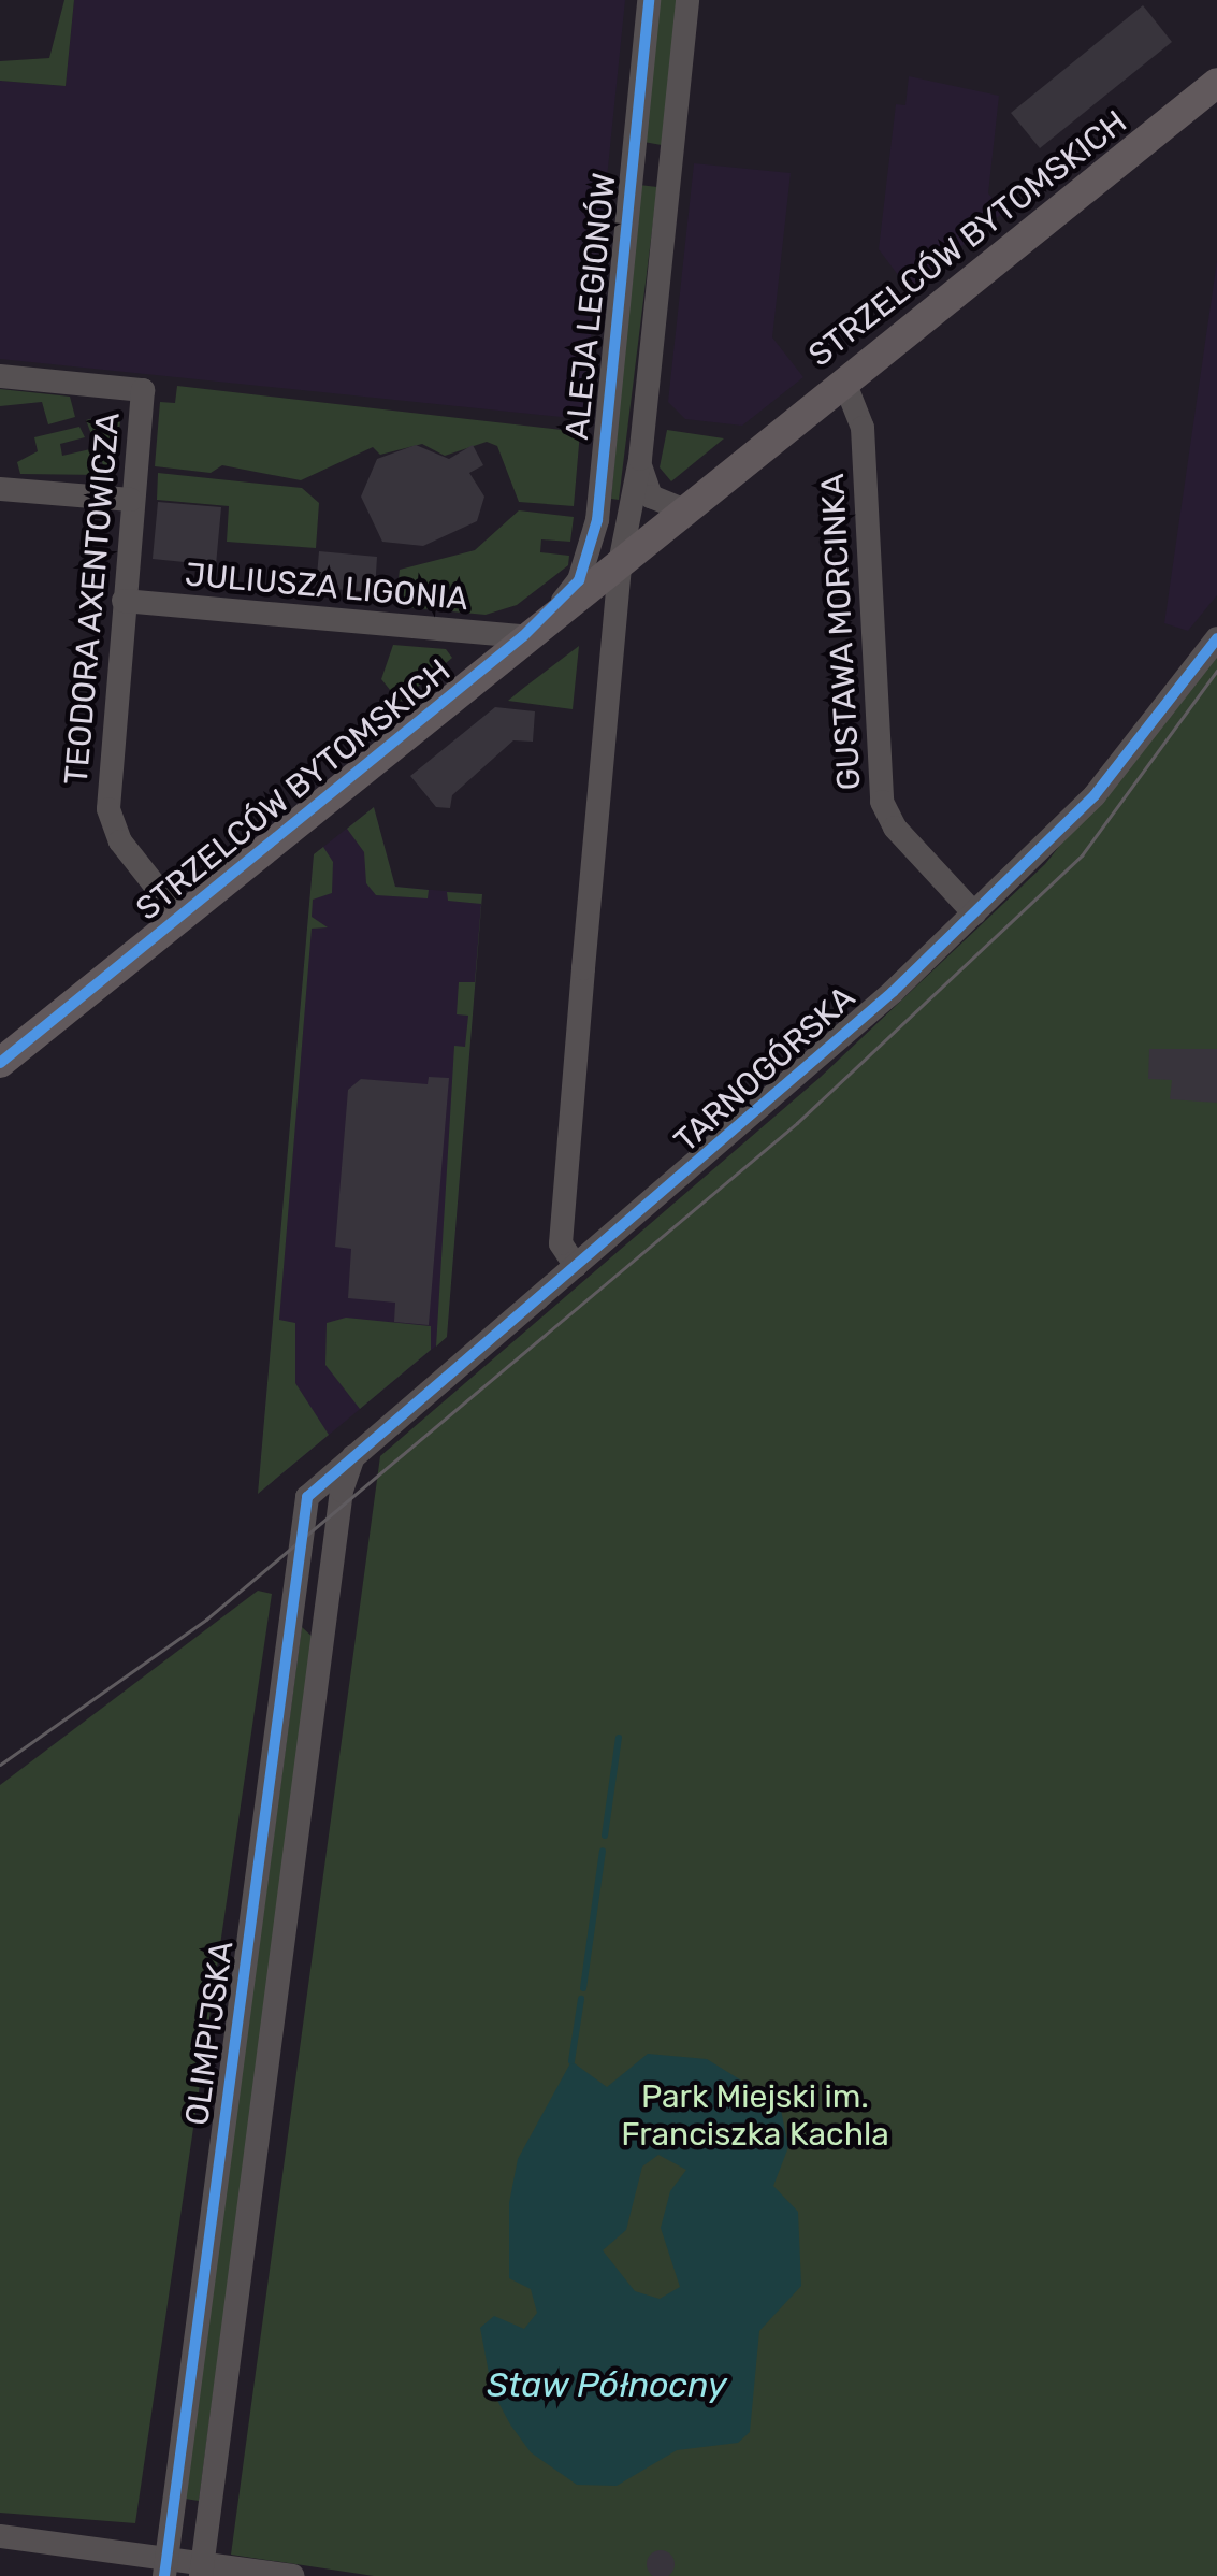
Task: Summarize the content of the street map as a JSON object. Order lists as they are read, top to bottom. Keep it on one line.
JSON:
{"streets":{"main road":["STRZELCÓW BYTOMSKICH"],"street":["ALEJA LEGIONÓW","JULIUSZA LIGONIA","TEODORA AXENTOWICZA","GUSTAWA MORCINKA","TARNOGÓRSKA","OLIMPIJSKA"]},"crossings":[["STRZELCÓW BYTOMSKICH","ALEJA LEGIONÓW"],["STRZELCÓW BYTOMSKICH","JULIUSZA LIGONIA"],["STRZELCÓW BYTOMSKICH","TEODORA AXENTOWICZA"],["STRZELCÓW BYTOMSKICH","GUSTAWA MORCINKA"],["ALEJA LEGIONÓW","TARNOGÓRSKA"],["JULIUSZA LIGONIA","TEODORA AXENTOWICZA"],["GUSTAWA MORCINKA","TARNOGÓRSKA"],["TARNOGÓRSKA","OLIMPIJSKA"]],"water":["Staw Północny"],"parks":["Park Miejski im. Franciszka Kachla"]}
